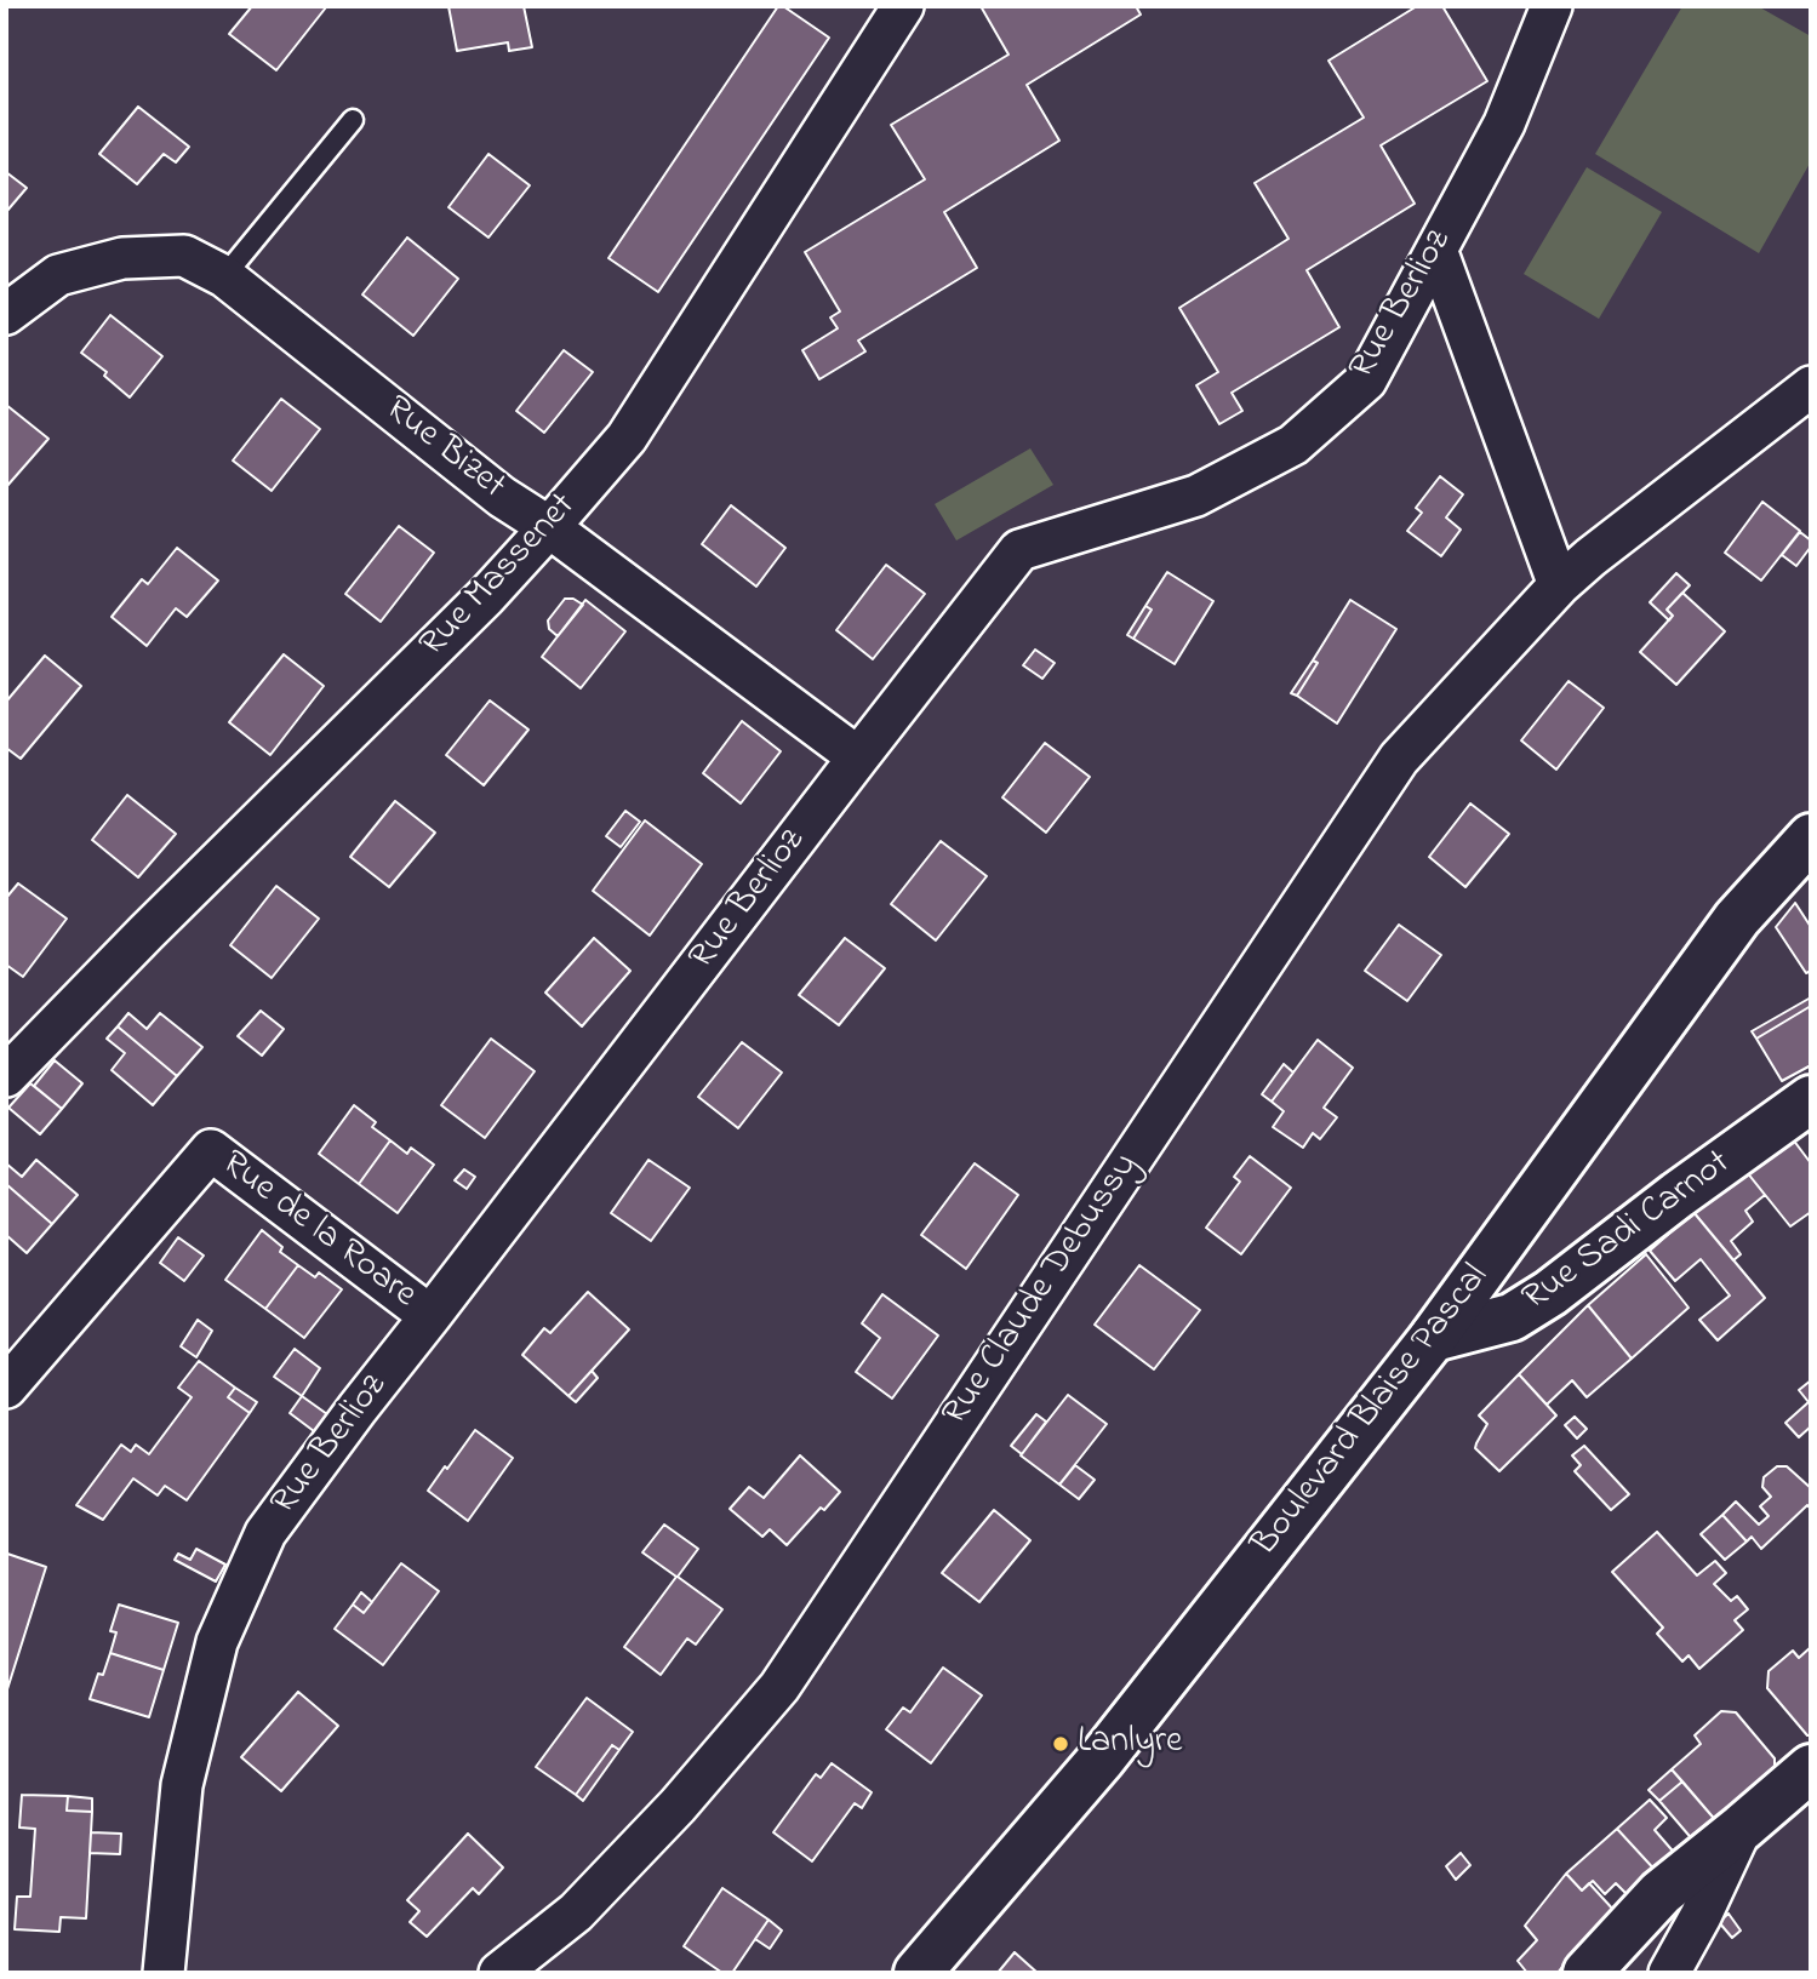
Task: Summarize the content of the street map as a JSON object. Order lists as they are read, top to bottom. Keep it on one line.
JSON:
{"streets":{"main road":["Rue Sadi Carnot","Boulevard Blaise Pascal"],"street":["Rue Berlioz","Rue Bizet","Rue Massenet","Rue de la Roare","Rue Claude Debussy"]},"crossings":[["Rue Berlioz","Rue Bizet"],["Rue Berlioz","Rue de la Roare"],["Rue Bizet","Rue Massenet"],["Rue Sadi Carnot","Boulevard Blaise Pascal"]],"places":["Lanlyre"]}
